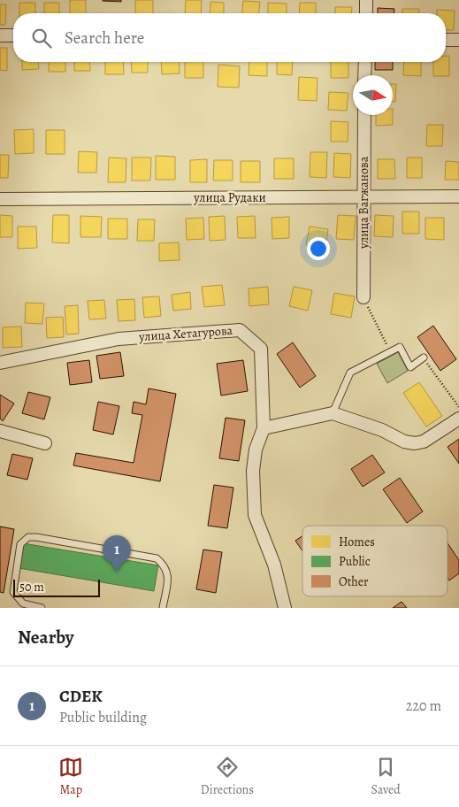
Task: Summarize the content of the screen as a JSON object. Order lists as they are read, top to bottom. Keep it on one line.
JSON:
{"streets":{"street":["улица Рудаки","улица Вагжанова","улица Хетагурова"]},"crossings":[["улица Рудаки","улица Вагжанова"]],"legend":["Homes","Public","Other"],"scale_bar":"50 m","north":"right","page":{"search":"Search here","pins":"1","scale":"50 m","heading":"Nearby","list":[{"mark":"1","name":"CDEK","note":"Public building","value":"220 m"}],"nav":["Map","Directions","Saved"]}}
